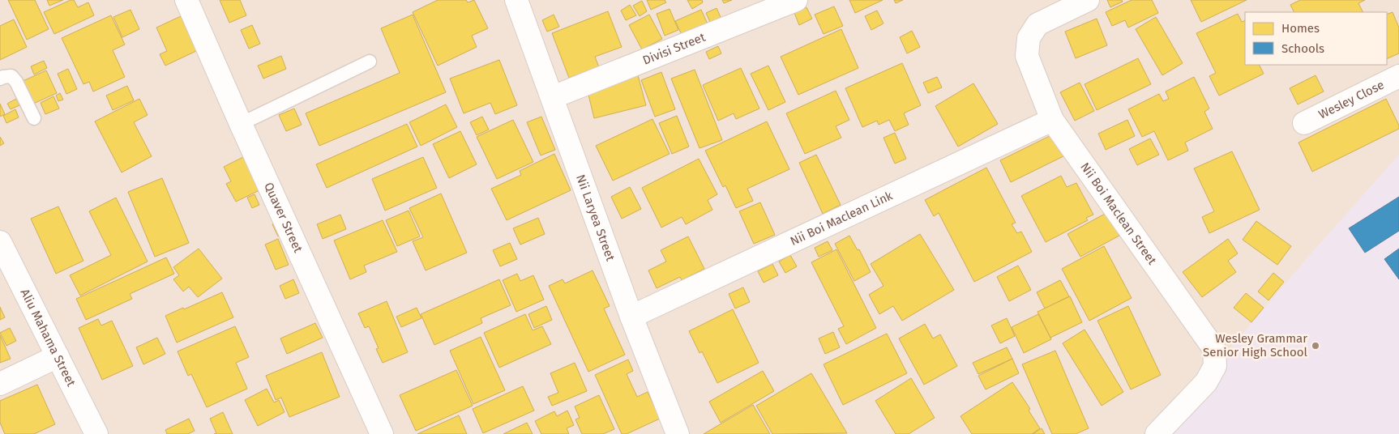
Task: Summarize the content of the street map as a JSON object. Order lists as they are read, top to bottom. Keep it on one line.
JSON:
{"streets":{"street":["Divisi Street","Wesley Close","Nii Boi Maclean Street","Quaver Street","Nii Laryea Street","Nii Boi Maclean Link","Aliu Mahama Street"]},"crossings":[["Divisi Street","Nii Laryea Street"],["Nii Boi Maclean Street","Nii Boi Maclean Link"],["Nii Laryea Street","Nii Boi Maclean Link"]],"places":["Wesley Grammar Senior High School"],"legend":["Homes","Schools"]}
